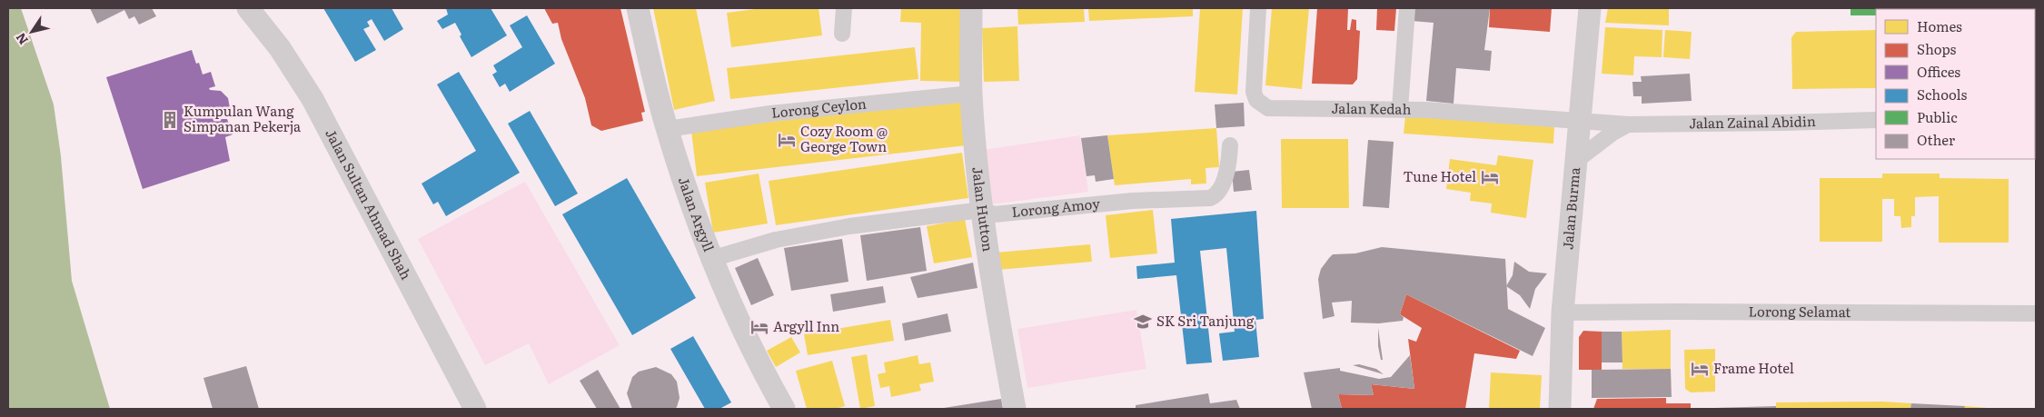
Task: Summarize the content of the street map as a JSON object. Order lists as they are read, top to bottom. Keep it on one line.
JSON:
{"streets":{"main road":["Jalan Sultan Ahmad Shah","Jalan Burma","Jalan Hutton","Jalan Argyll"],"street":["Lorong Ceylon","Jalan Kedah","Jalan Zainal Abidin","Lorong Amoy","Lorong Selamat"]},"crossings":[["Lorong Ceylon","Jalan Hutton"],["Lorong Ceylon","Jalan Argyll"],["Jalan Kedah","Jalan Zainal Abidin"],["Jalan Kedah","Jalan Burma"],["Jalan Zainal Abidin","Jalan Burma"],["Jalan Burma","Lorong Selamat"],["Lorong Amoy","Jalan Hutton"],["Lorong Amoy","Jalan Argyll"]],"places":{"building":["Kumpulan Wang Simpanan Pekerja"],"hotel":["Cozy Room @ George Town","Tune Hotel","Argyll Inn","Frame Hotel"],"school or university":["SK Sri Tanjung"]},"legend":["Homes","Shops","Offices","Schools","Public","Other"],"north":"bottom left"}
